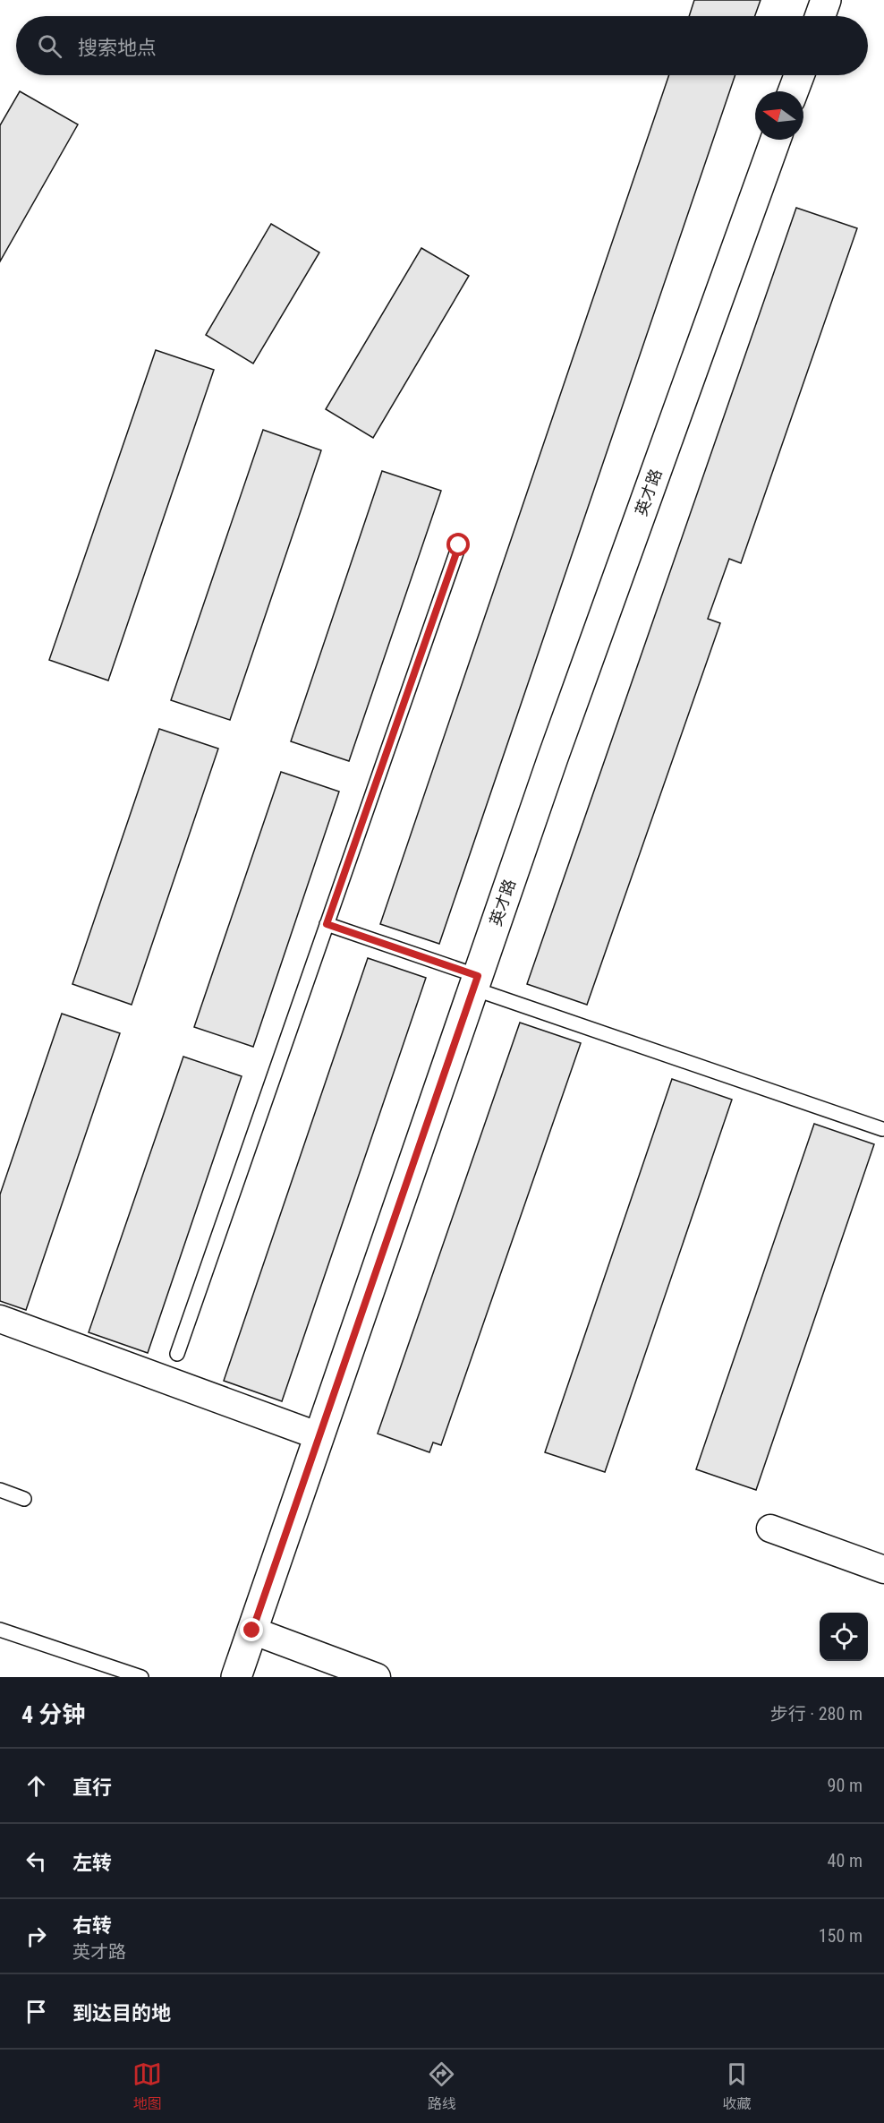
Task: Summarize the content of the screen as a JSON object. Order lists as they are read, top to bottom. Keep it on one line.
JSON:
{"streets":{"street":["英才路"]},"north":"left","page":{"search":"搜索地点","heading":["4 分钟","步行 · 280 m"],"list":[["直行","90 m"],["左转","40 m"],["右转","英才路","150 m"],"到达目的地"],"nav":["地图","路线","收藏"]}}
